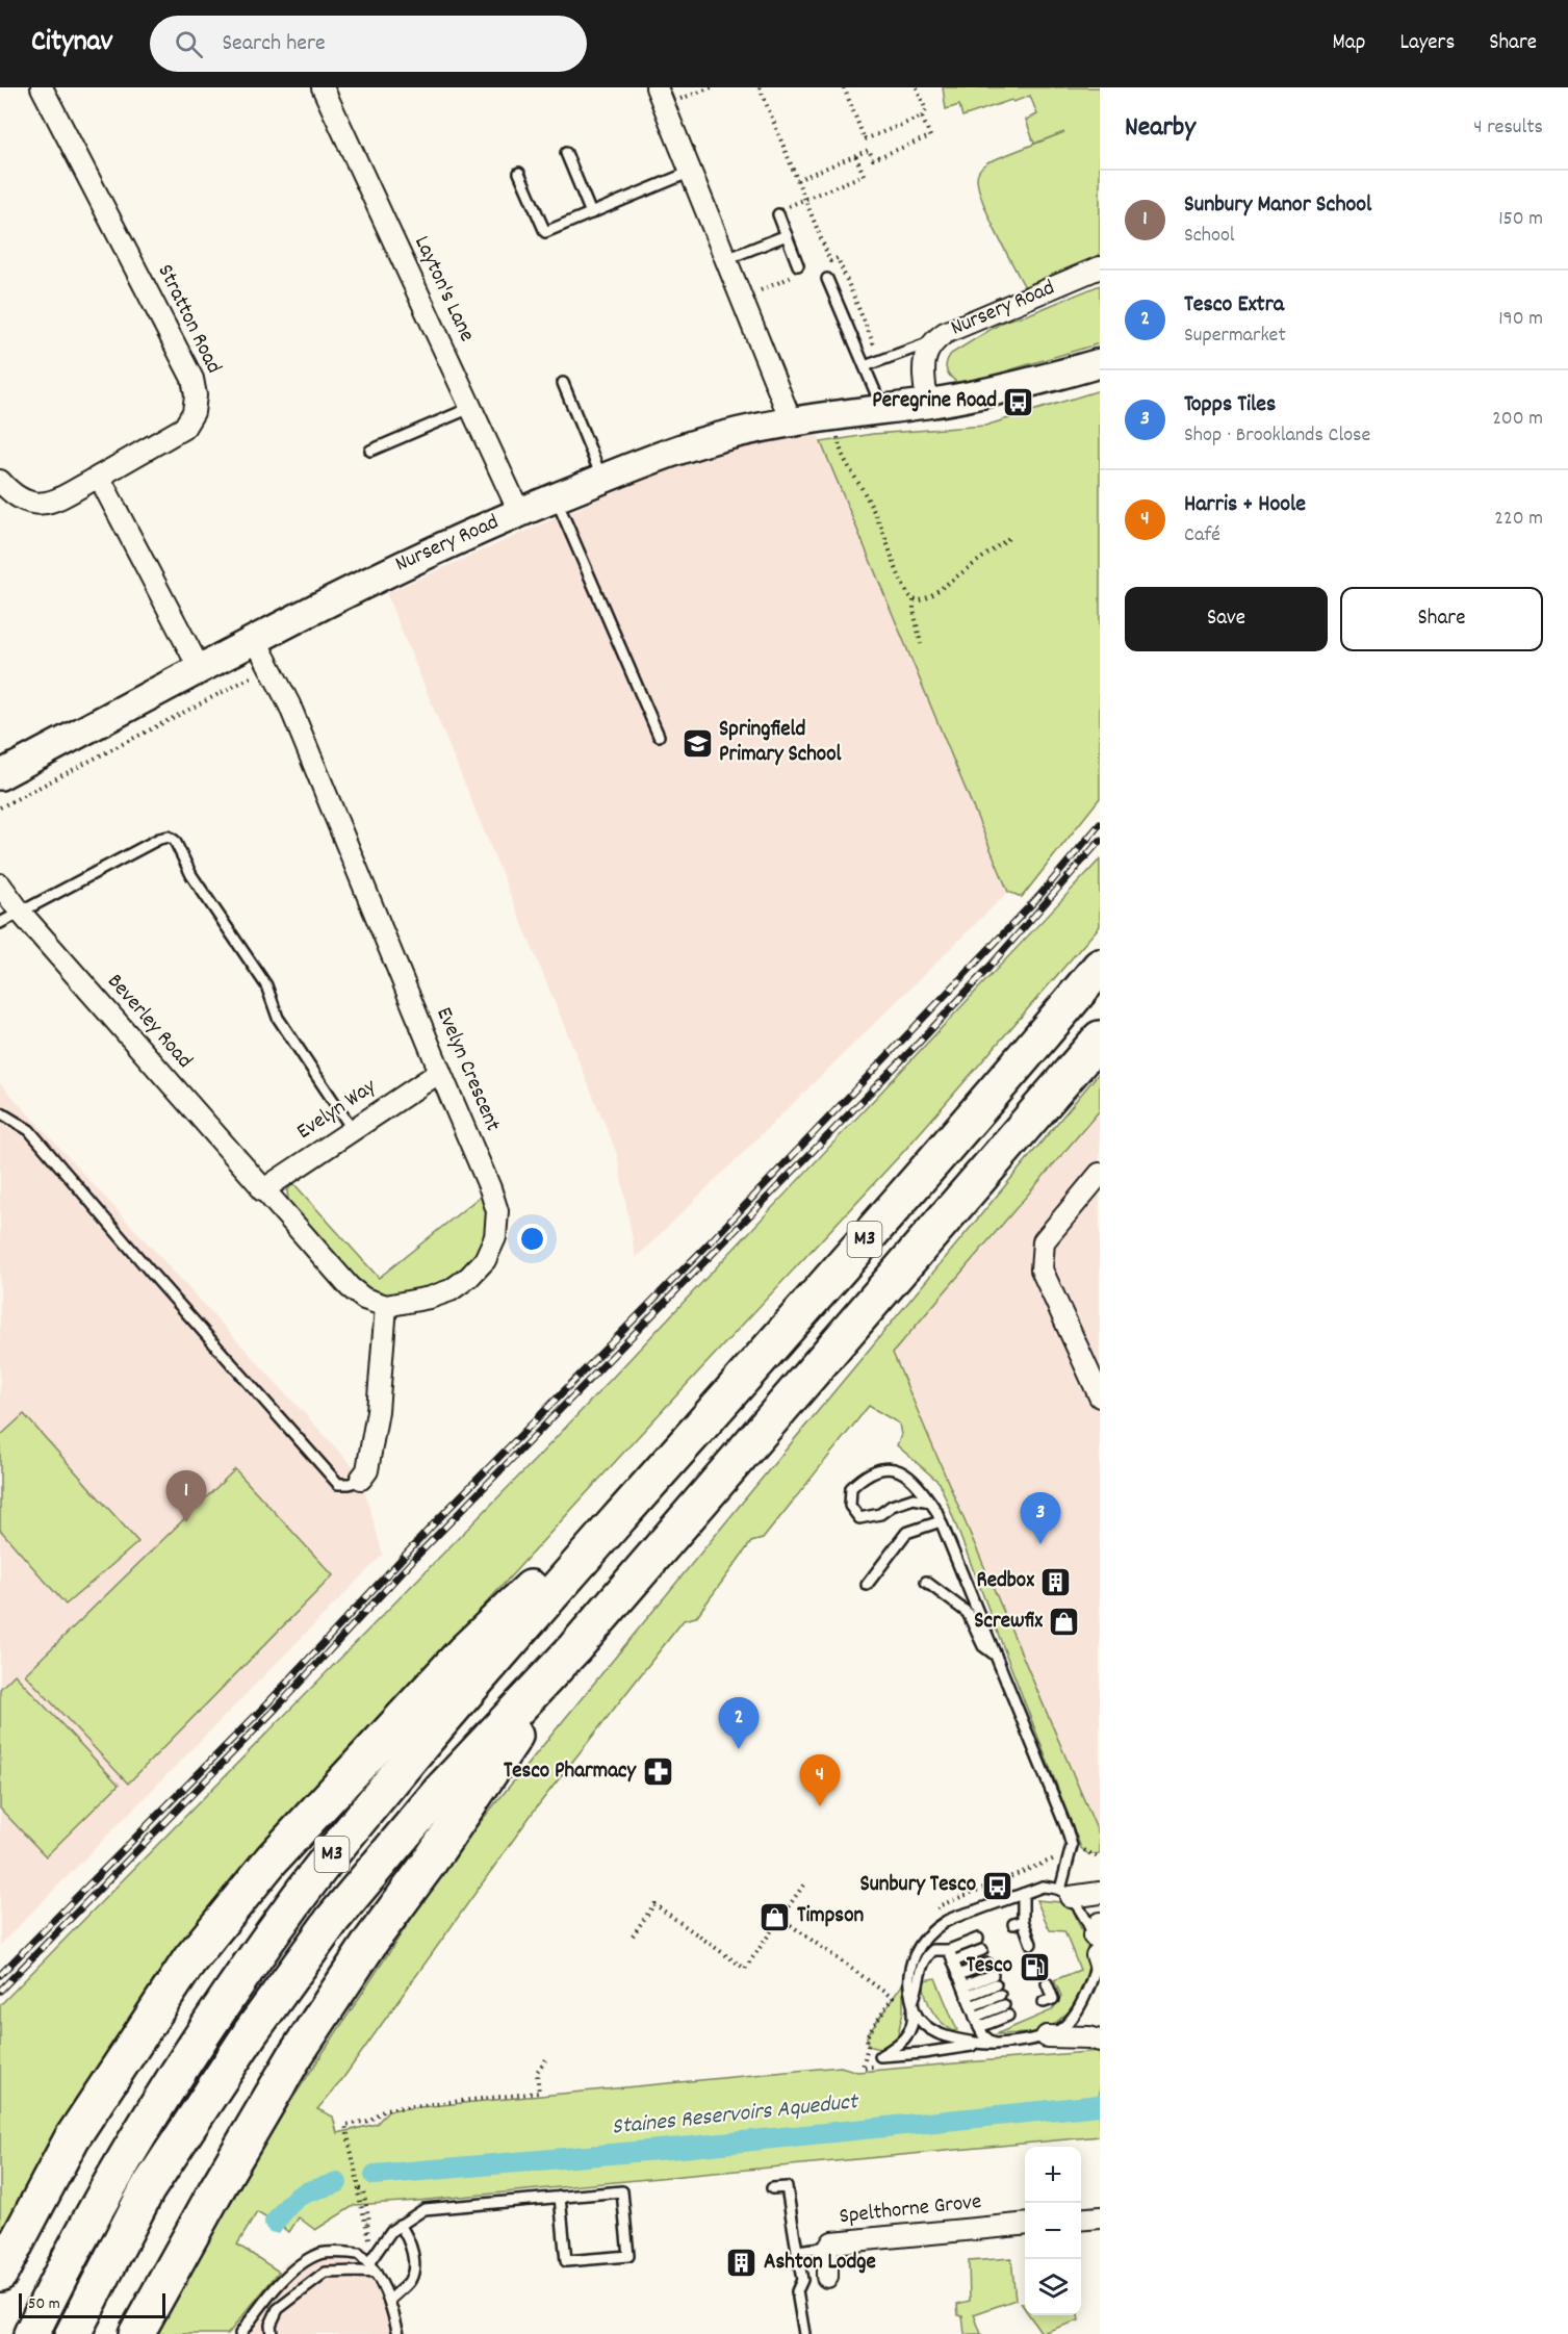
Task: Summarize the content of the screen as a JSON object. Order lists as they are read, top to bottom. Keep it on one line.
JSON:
{"streets":{"highway":["M3"],"street":["Layton's Lane","Nursery Road","Stratton Road","Beverley Road","Evelyn Crescent","Evelyn Way","Spelthorne Grove"]},"crossings":[["Layton's Lane","Nursery Road"],["Nursery Road","Evelyn Crescent"],["Beverley Road","Evelyn Way"],["Evelyn Crescent","Evelyn Way"]],"water":["Staines Reservoirs Aqueduct"],"places":{"bus stop":["Peregrine Road","Sunbury Tesco"],"school or university":["Springfield Primary School"],"building":["Redbox","Ashton Lodge"],"shop":["Screwfix","Timpson"],"pharmacy":["Tesco Pharmacy"],"fuel station":["Tesco"]},"scale_bar":"50 m","page":{"header":"Citynav","search":"Search here","nav":["Map","Layers","Share"],"heading":["Nearby","4 results"],"list":[{"mark":"1","name":"Sunbury Manor School","note":"School","value":"150 m"},{"mark":"2","name":"Tesco Extra","note":"Supermarket","value":"190 m"},{"mark":"3","name":"Topps Tiles","note":"Shop · Brooklands Close","value":"200 m"},{"mark":"4","name":"Harris + Hoole","note":"Café","value":"220 m"}],"buttons":["Save","Share"],"pins":["1","3","2","4"],"map_buttons":["+","−"],"scale":"50 m"}}
